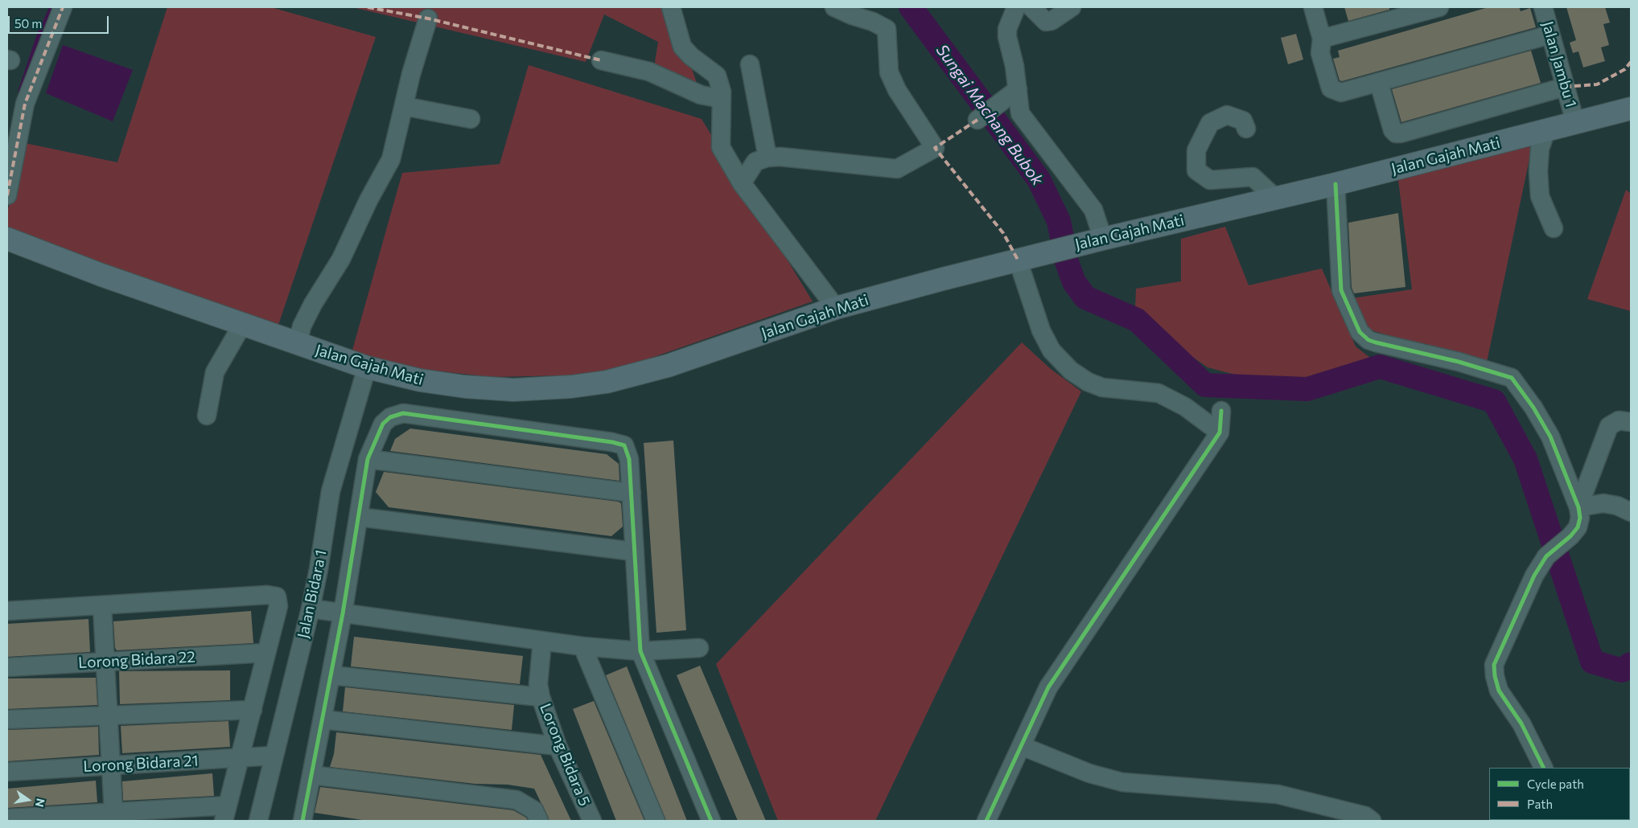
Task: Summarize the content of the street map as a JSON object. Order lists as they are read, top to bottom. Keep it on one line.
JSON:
{"streets":{"main road":["Jalan Gajah Mati"],"street":["Jalan Jambu 1","Jalan Bidara 1","Lorong Bidara 22","Lorong Bidara 5","Lorong Bidara 21"]},"crossings":[["Jalan Jambu 1","Jalan Gajah Mati"],["Jalan Gajah Mati","Jalan Bidara 1"],["Jalan Bidara 1","Lorong Bidara 21"]],"water":["Sungai Machang Bubok"],"legend":["Cycle path","Path"],"scale_bar":"50 m","north":"right"}
